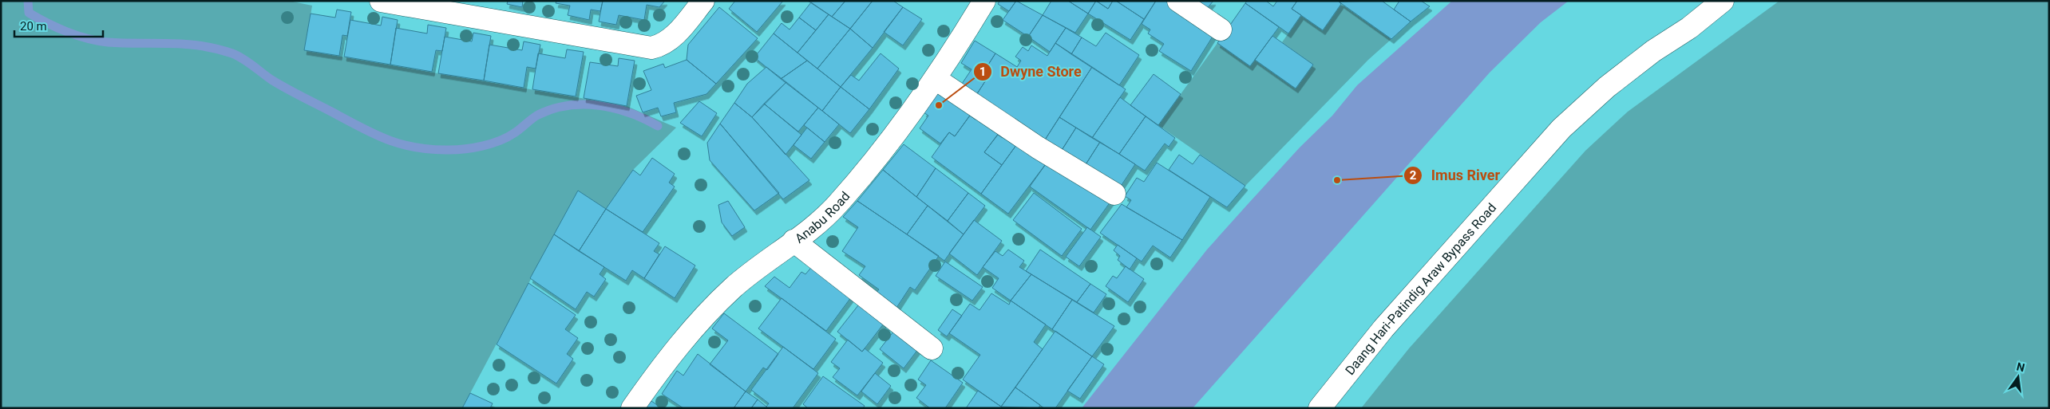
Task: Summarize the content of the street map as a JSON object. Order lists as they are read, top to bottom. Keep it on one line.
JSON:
{"streets":{"street":["Anabu Road","Daang Hari-Patindig Araw Bypass Road"]},"places":["Dwyne Store","Imus River"],"scale_bar":"20 m","north":"top"}
